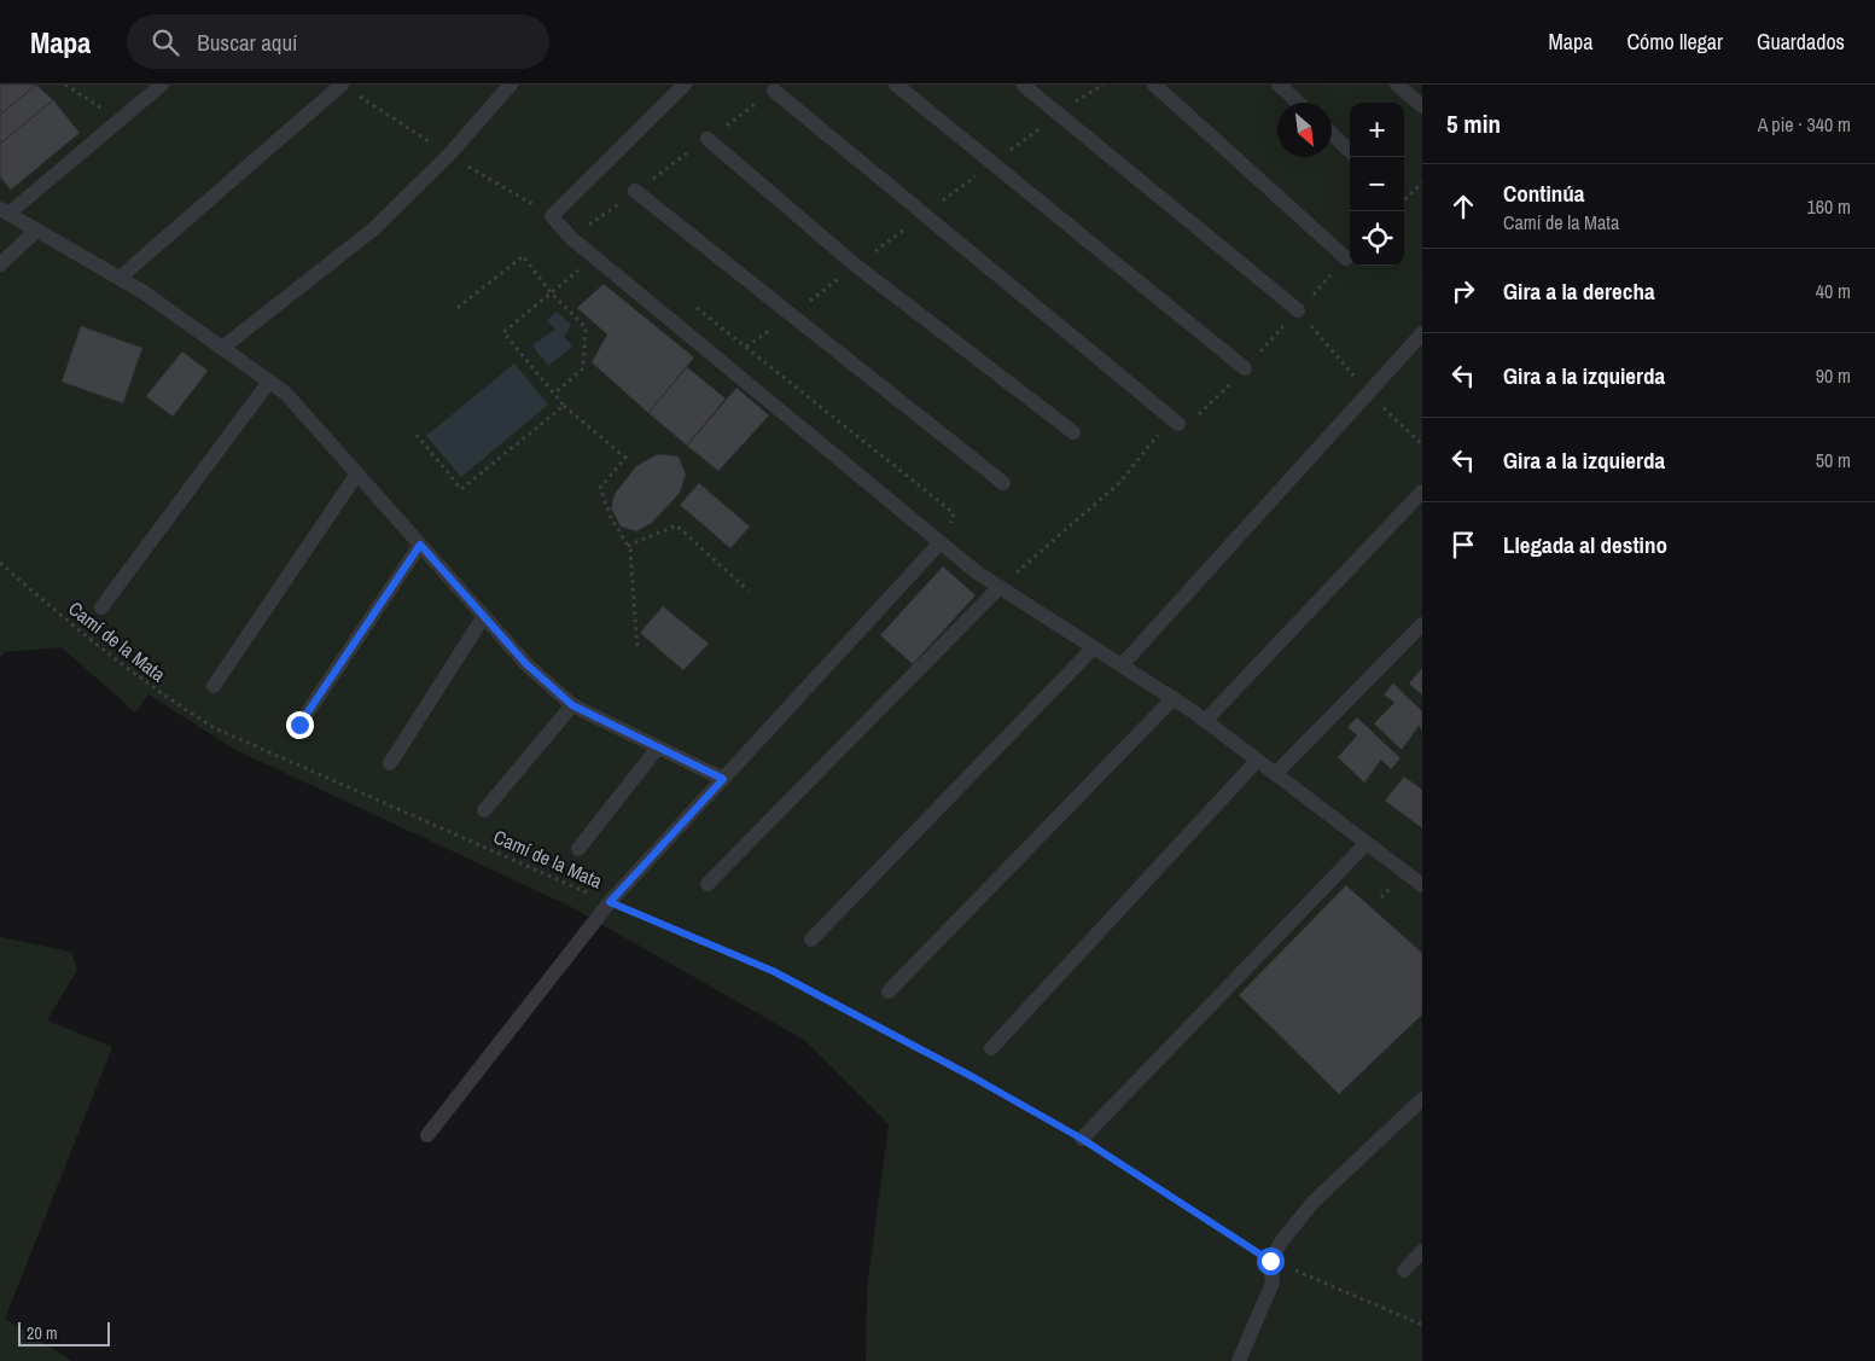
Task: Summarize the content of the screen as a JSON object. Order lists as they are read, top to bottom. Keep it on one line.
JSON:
{"streets":{"path":["Camí de la Mata"]},"scale_bar":"20 m","north":"bottom right","page":{"header":"Mapa","search":"Buscar aquí","nav":["Mapa","Cómo llegar","Guardados"],"heading":["5 min","A pie · 340 m"],"map_buttons":["+","−"],"list":[["Continúa","Camí de la Mata","160 m"],["Gira a la derecha","40 m"],["Gira a la izquierda","90 m"],["Gira a la izquierda","50 m"],"Llegada al destino"],"scale":"20 m"}}
